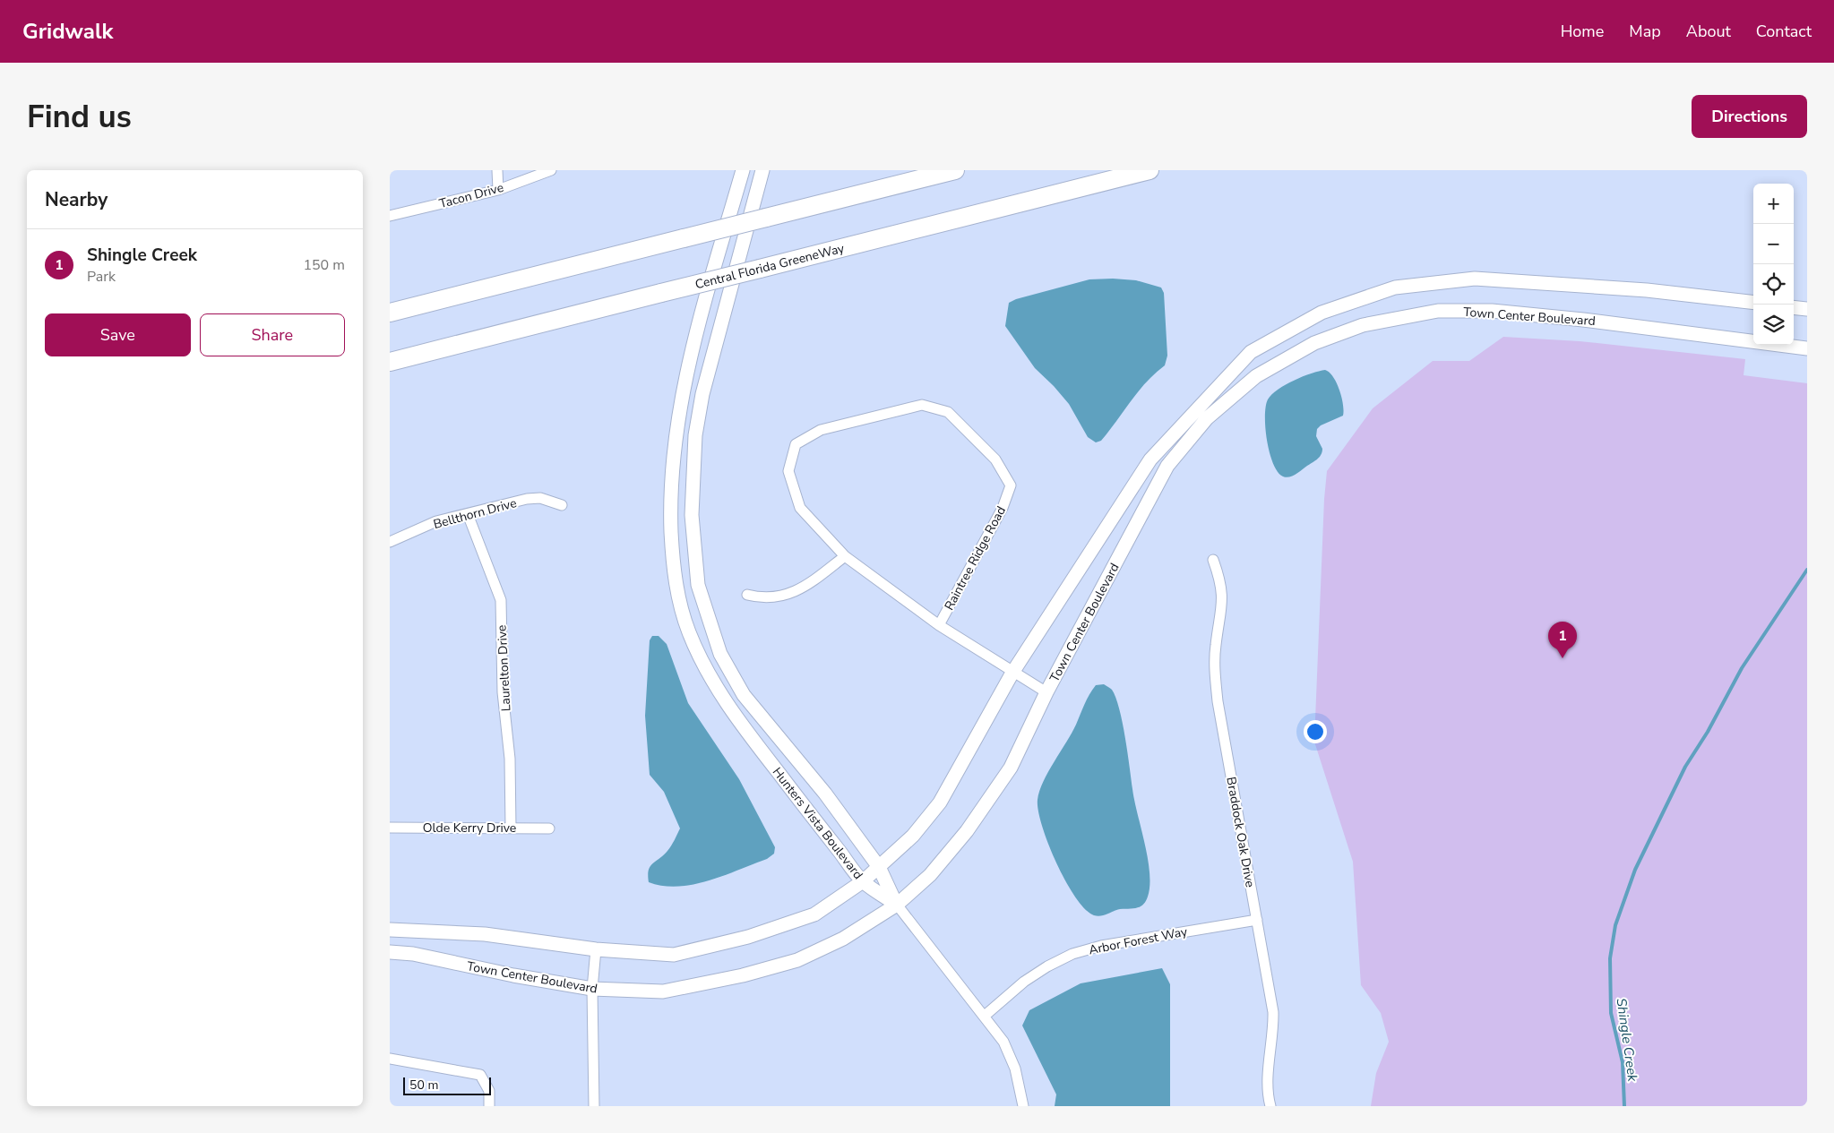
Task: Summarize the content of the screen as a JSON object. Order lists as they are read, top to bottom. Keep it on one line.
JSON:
{"streets":{"highway":["Central Florida GreeneWay"],"street":["Tacon Drive","Town Center Boulevard","Bellthorn Drive","Raintree Ridge Road","Laurelton Drive","Hunters Vista Boulevard","Olde Kerry Drive","Braddock Oak Drive","Arbor Forest Way"]},"crossings":[["Town Center Boulevard","Raintree Ridge Road"],["Town Center Boulevard","Hunters Vista Boulevard"],["Bellthorn Drive","Laurelton Drive"],["Laurelton Drive","Olde Kerry Drive"],["Braddock Oak Drive","Arbor Forest Way"]],"water":["Shingle Creek"],"scale_bar":"50 m","page":{"header":"Gridwalk","nav":["Home","Map","About","Contact"],"buttons":["Directions",["Save","Share"]],"title":"Find us","heading":"Nearby","map_buttons":["+","−"],"list":[{"mark":"1","name":"Shingle Creek","note":"Park","value":"150 m"}],"pins":"1","scale":"50 m"}}
